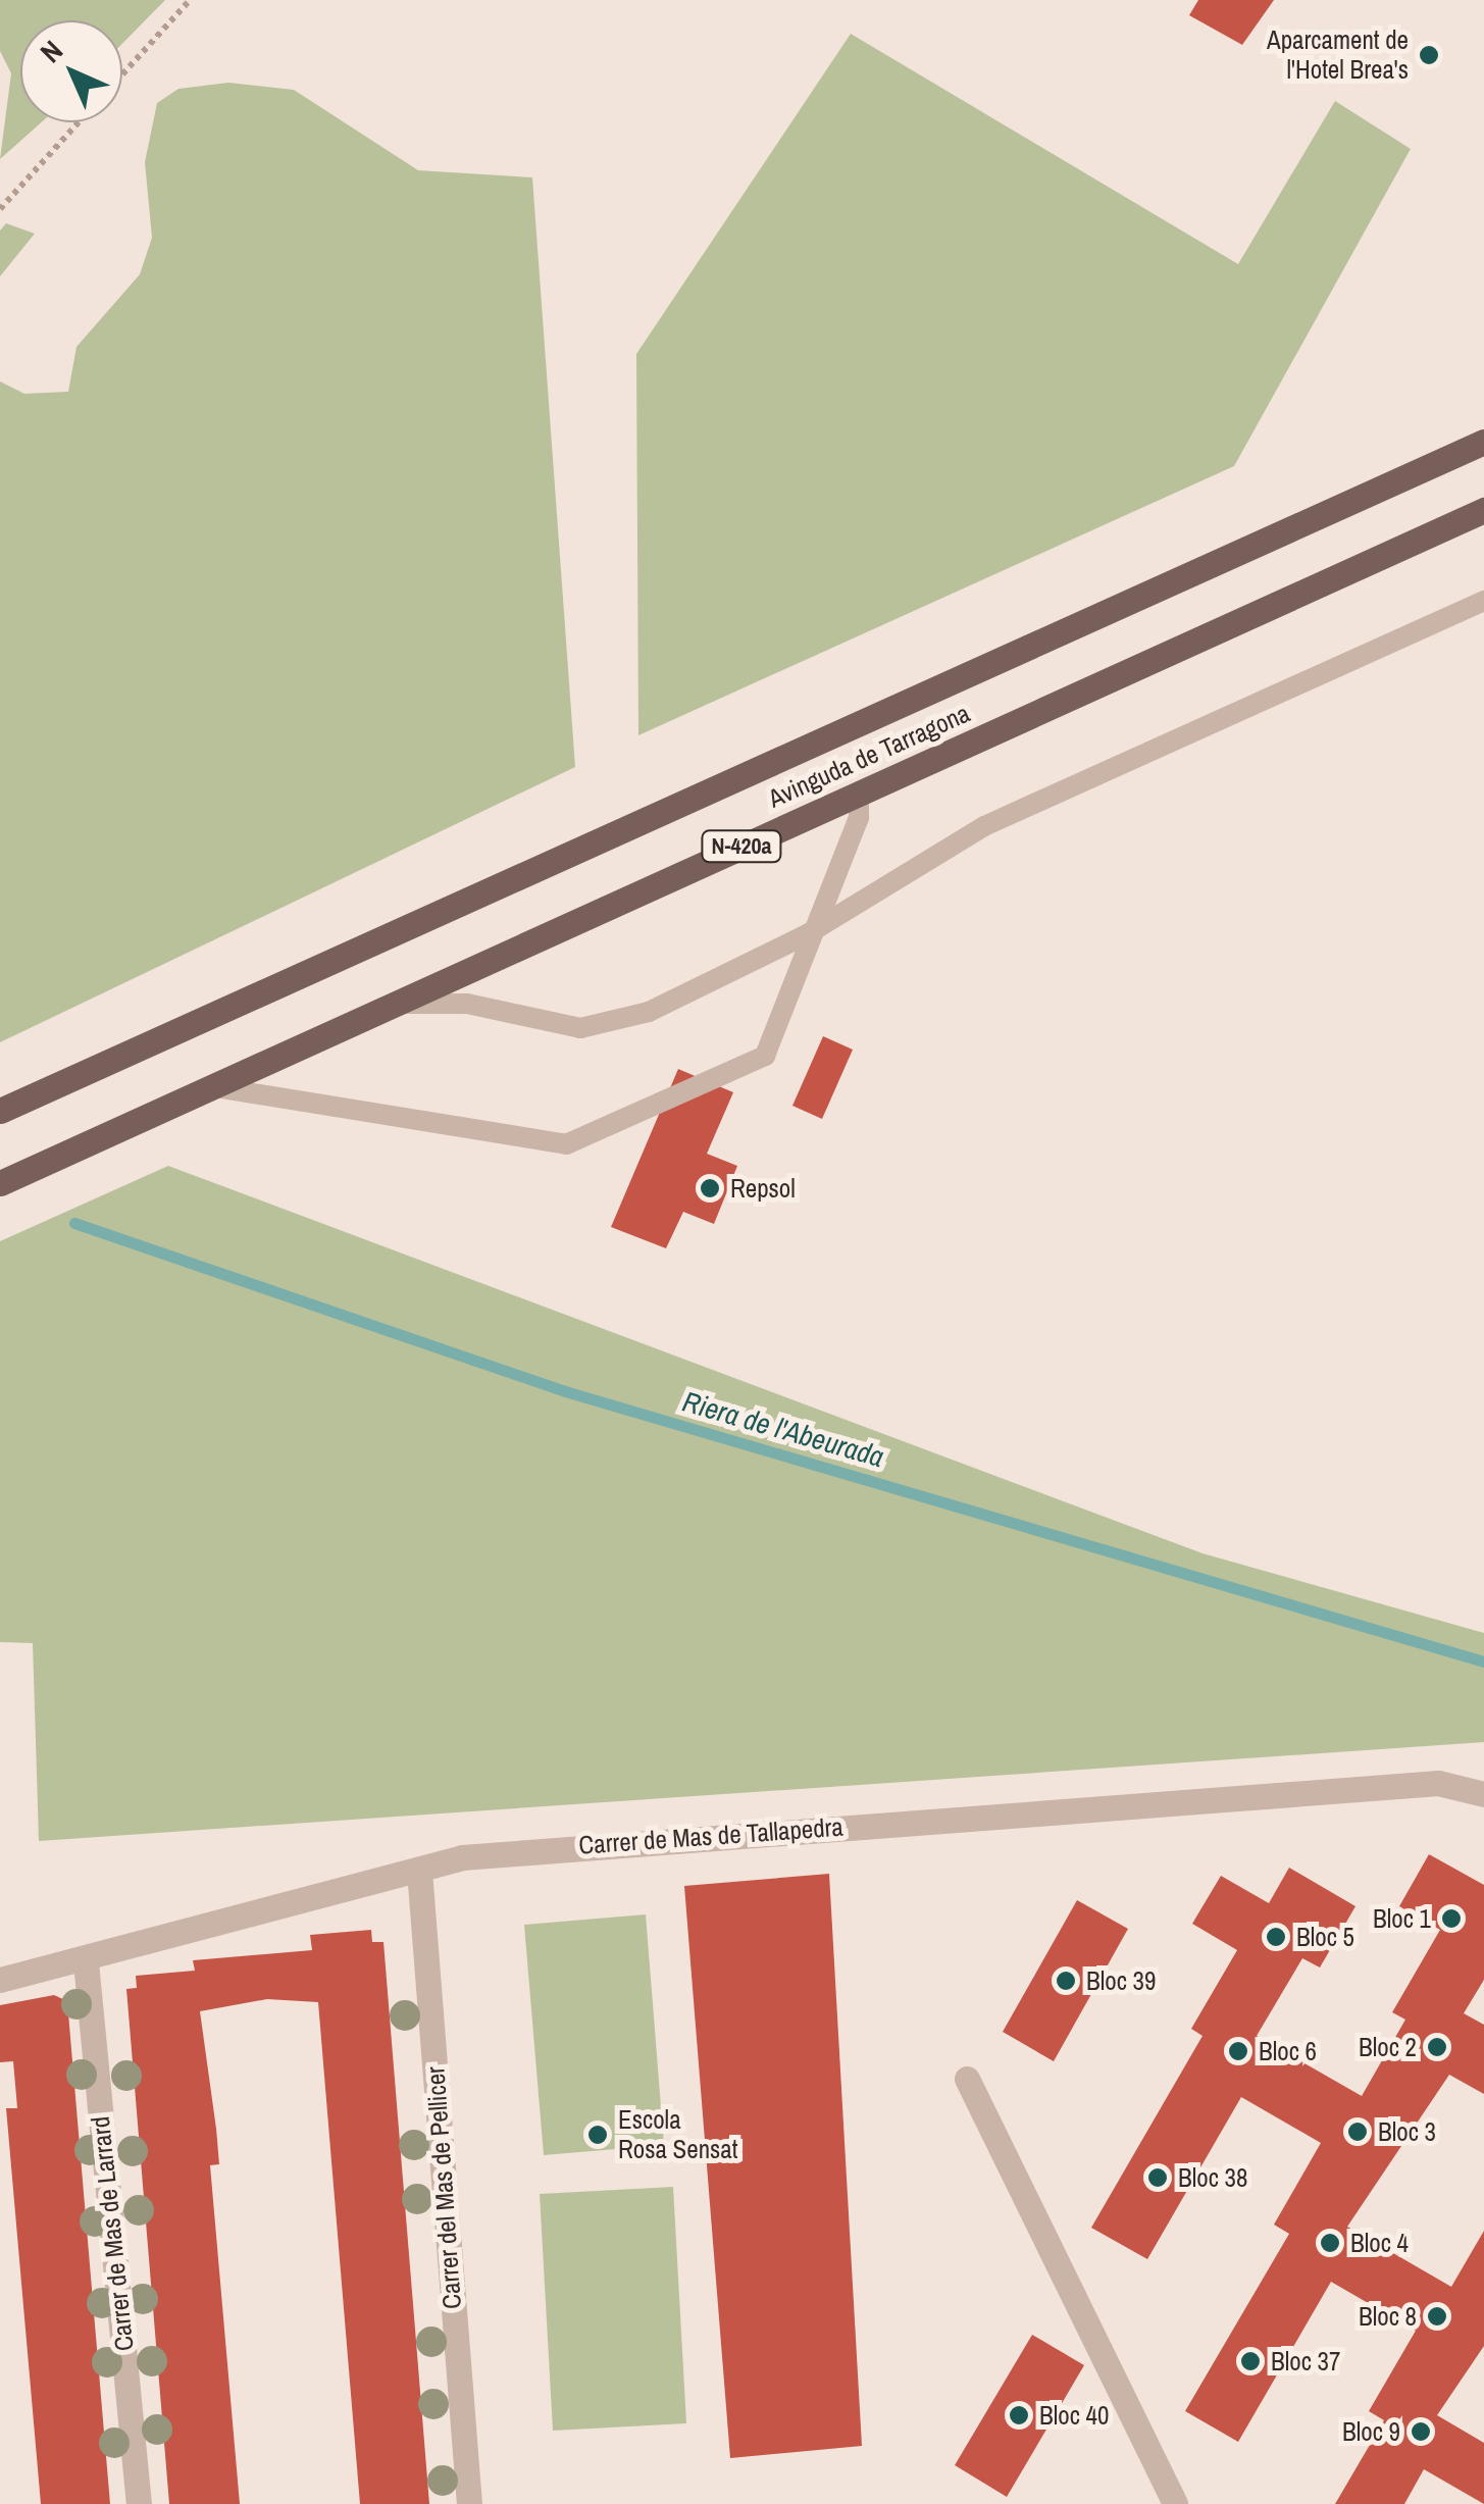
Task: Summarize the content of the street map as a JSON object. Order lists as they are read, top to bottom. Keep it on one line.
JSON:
{"streets":{"main road":["Avinguda de Tarragona","N-420a"],"street":["Carrer de Mas de Tallapedra","Carrer del Mas de Pellicer","Carrer de Mas de Larrard"]},"crossings":[["Carrer de Mas de Tallapedra","Carrer del Mas de Pellicer"],["Carrer de Mas de Tallapedra","Carrer de Mas de Larrard"]],"water":["Riera de l'Abeurada"],"places":["Aparcament de l'Hotel Brea's","Repsol","Bloc 1","Bloc 5","Bloc 39","Bloc 2","Bloc 6","Bloc 3","Escola Rosa Sensat","Bloc 38","Bloc 4","Bloc 8","Bloc 37","Bloc 40","Bloc 9"],"north":"top left"}
